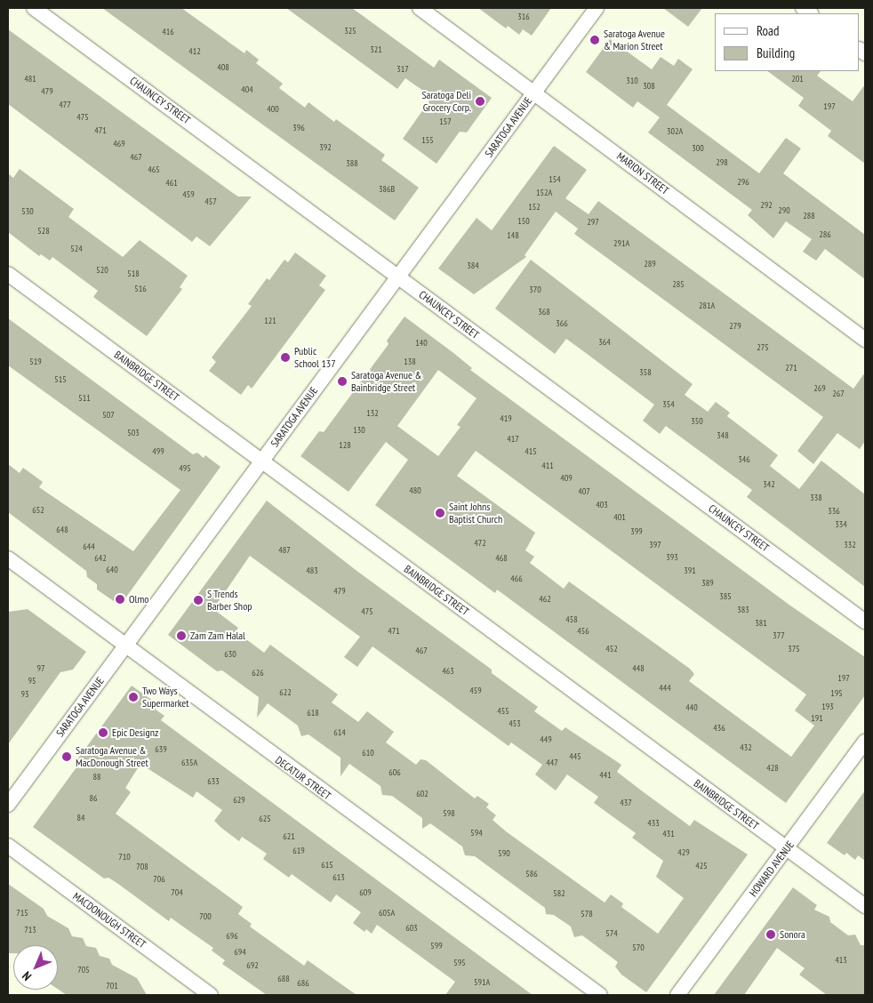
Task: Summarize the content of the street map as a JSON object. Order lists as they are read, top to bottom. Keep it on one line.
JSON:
{"streets":{"street":["CHAUNCEY STREET","SARATOGA AVENUE","MARION STREET","BAINBRIDGE STREET","DECATUR STREET","HOWARD AVENUE","MACDONOUGH STREET"]},"crossings":[["CHAUNCEY STREET","SARATOGA AVENUE"],["SARATOGA AVENUE","MARION STREET"],["SARATOGA AVENUE","BAINBRIDGE STREET"],["SARATOGA AVENUE","DECATUR STREET"],["BAINBRIDGE STREET","HOWARD AVENUE"]],"places":["Saratoga Avenue & Marion Street","Saratoga Deli Grocery Corp.","Public School 137","Saratoga Avenue & Bainbridge Street","Saint Johns Baptist Church","Olmo","S Trends Barber Shop","Zam Zam Halal","Two Ways Supermarket","Epic Designz","Saratoga Avenue & MacDonough Street","Sonora"],"house_numbers":["316","325","416","321","412","408","317","481","201","310","308","404","479","477","197","400","475","157","396","471","302A","155","469","392","300","467","298","388","465","154","296","461","386B","152A","459","457","292","152","290","530","288","150","297","528","286","148","291A","524","289","384","520","518","285","516","370","281A","368","121","366","279","364","140","275","519","138","271","358","515","269","267","511","354","132","507","419","350","130","503","348","417","128","499","415","346","411","495","409","342","480","407","338","403","652","336","401","334","648","399","472","397","332","644","487","393","642","468","640","483","391","466","389","479","385","462","383","475","458","381","471","456","377","452","375","467","630","97","448","463","626","197","95","444","459","622","195","93","193","440","455","618","191","453","436","614","449","432","639","610","445","635A","447","428","606","441","88","633","602","86","629","437","598","84","625","433","594","431","621","619","429","590","710","615","425","708","586","613","706","704","609","582","715","605A","578","700","603","713","574","696","599","570","694","413","595","692","705","688","591A","686","701"],"legend":["Road","Building"],"north":"bottom left"}
